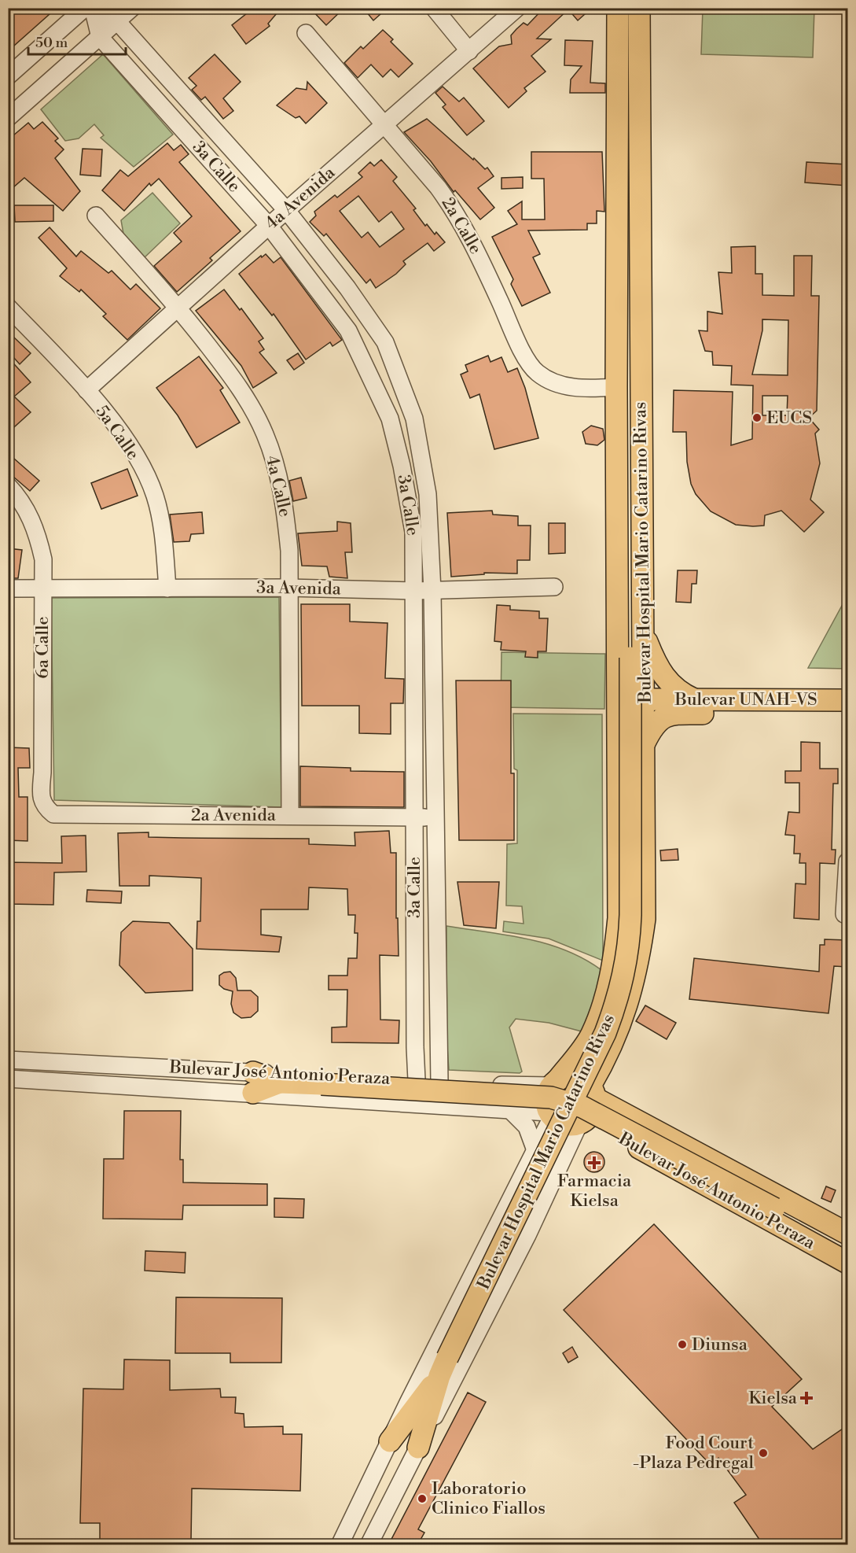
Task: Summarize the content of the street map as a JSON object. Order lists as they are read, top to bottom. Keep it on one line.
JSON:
{"streets":{"main road":["Bulevar Hospital Mario Catarino Rivas","Bulevar UNAH-VS","Bulevar José Antonio Peraza"],"street":["3a Calle","4a Avenida","2a Calle","5a Calle","4a Calle","3a Avenida","6a Calle","2a Avenida"]},"crossings":[["3a Calle","4a Avenida"],["3a Calle","3a Avenida"],["3a Calle","2a Avenida"],["3a Calle","Bulevar José Antonio Peraza"],["4a Avenida","2a Calle"],["4a Avenida","5a Calle"],["4a Avenida","4a Calle"],["2a Calle","Bulevar Hospital Mario Catarino Rivas"],["5a Calle","3a Avenida"],["4a Calle","3a Avenida"],["4a Calle","2a Avenida"],["Bulevar Hospital Mario Catarino Rivas","Bulevar UNAH-VS"],["Bulevar Hospital Mario Catarino Rivas","Bulevar José Antonio Peraza"],["3a Avenida","6a Calle"],["6a Calle","2a Avenida"]],"places":{"other":["EUCS","Diunsa","Food Court -Plaza Pedregal","Laboratorio Clinico Fiallos"],"health":["Farmacia Kielsa","Kielsa"]},"scale_bar":"50 m"}
